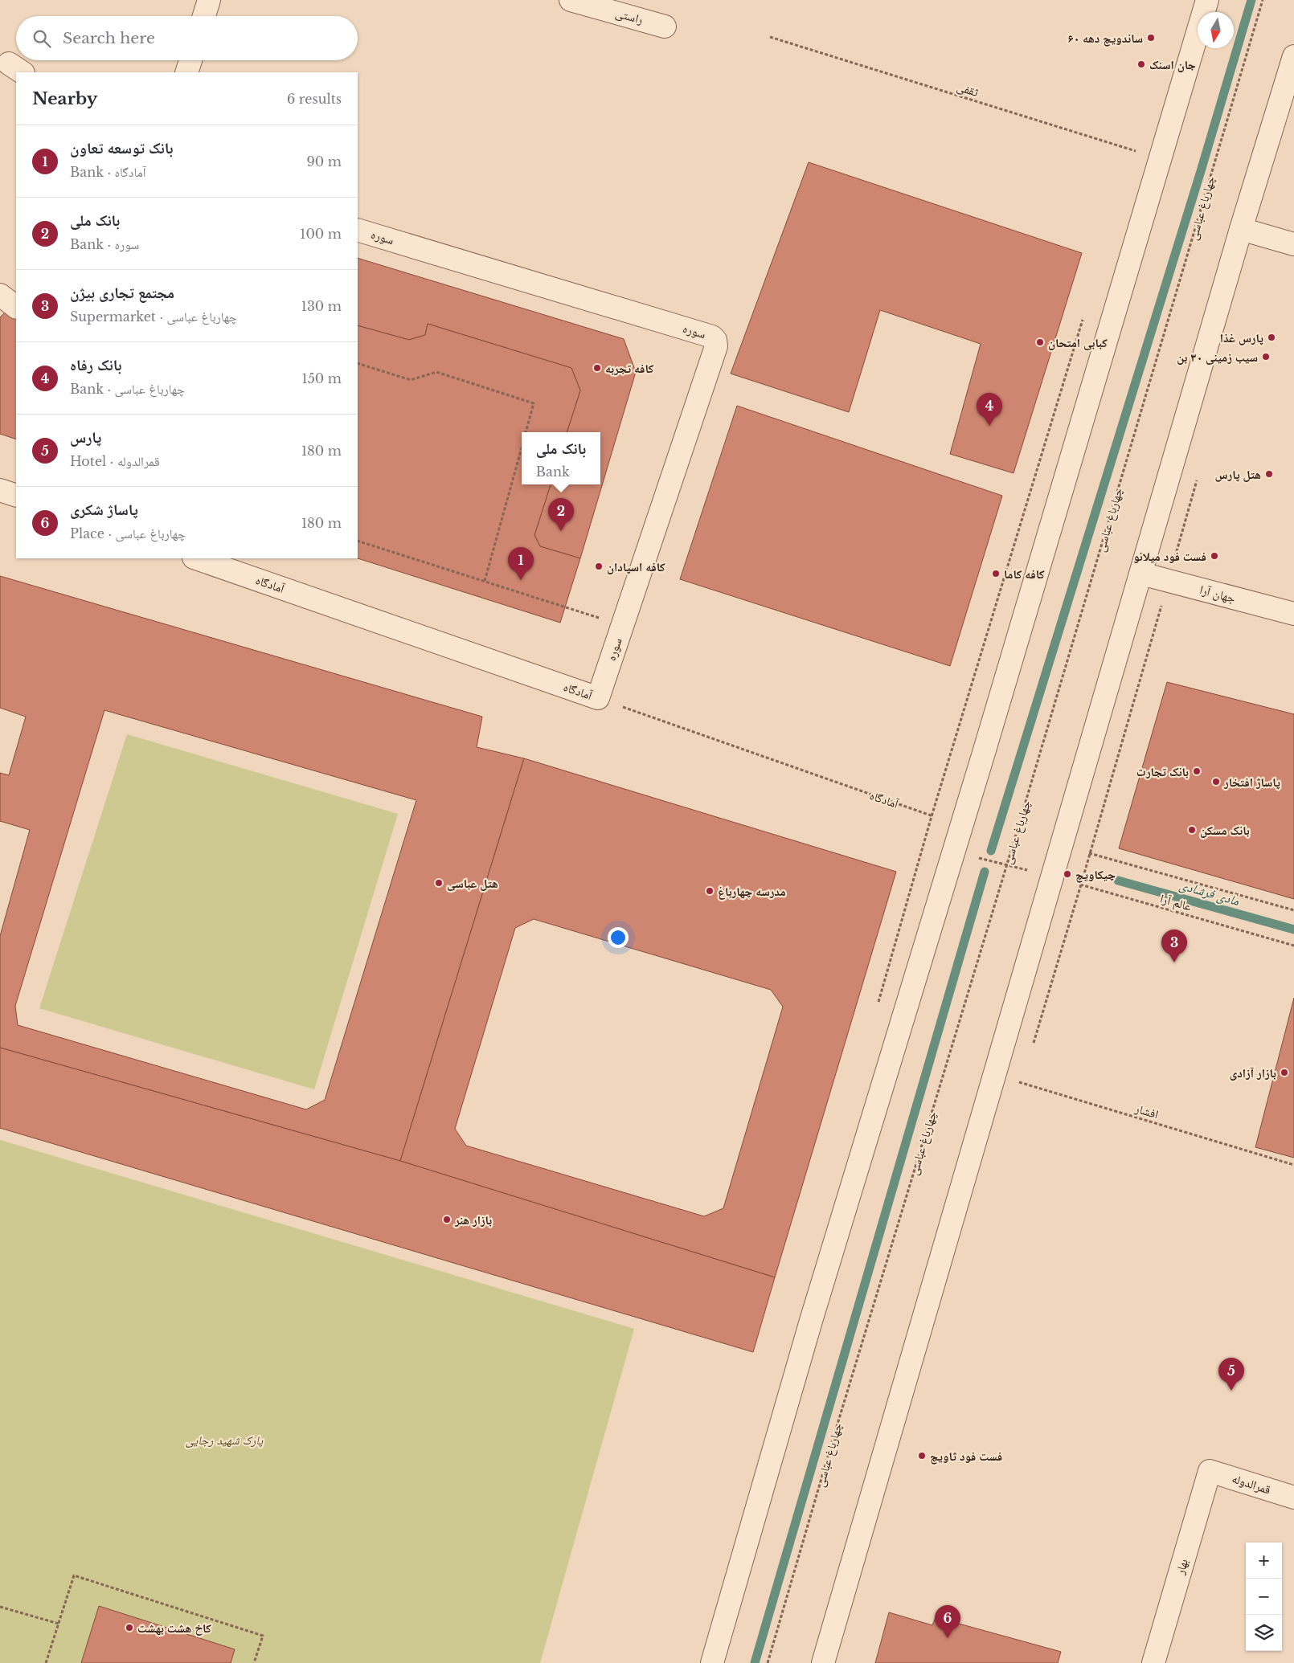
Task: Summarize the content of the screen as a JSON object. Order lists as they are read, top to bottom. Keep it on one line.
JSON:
{"streets":{"street":["راستی","سوره","آمادگاه","جهان آرا","قمرالدوله","بهار"],"path":["ثقفی","چهارباغ عباسی","عالم آرا","افشار"]},"crossings":[["چهارباغ عباسی","عالم آرا"],["سوره","آمادگاه"],["قمرالدوله","بهار"]],"water":["مادی فرشادی"],"parks":["پارک شهید رجایی"],"places":["ساندویچ دهه ۶۰","جان اسنک","پارس غذا","کبابی امتحان","سیب زمینی ۳۰ بن","کافه تجربه","هتل پارس","فست فود میلانو","كافه اسپادان","کافه کاما","بانک تجارت","پاساژ افتخار","بانک مسکن","چیکاویچ","هتل عباسی","مدرسه چهارباغ","بازار آزادی","بازار هنر","فست فود ثاویچ","کاخ هشت بهشت"],"north":"bottom","page":{"search":"Search here","heading":["Nearby","6 results"],"list":[{"mark":"1","name":"بانک توسعه تعاون","note":"Bank · آمادگاه","value":"90 m"},{"mark":"2","name":"بانک ملی","note":"Bank · سوره","value":"100 m"},{"mark":"3","name":"مجتمع تجاری بیژن","note":"Supermarket · چهارباغ عباسی","value":"130 m"},{"mark":"4","name":"بانک رفاه","note":"Bank · چهارباغ عباسی","value":"150 m"},{"mark":"5","name":"پارس","note":"Hotel · قمرالدوله","value":"180 m"},{"mark":"6","name":"پاساژ شکری","note":"Place · چهارباغ عباسی","value":"180 m"}],"pins":["4","2","1","3","5","6"],"popup":["بانک ملی","Bank"],"map_buttons":["+","−"]}}
